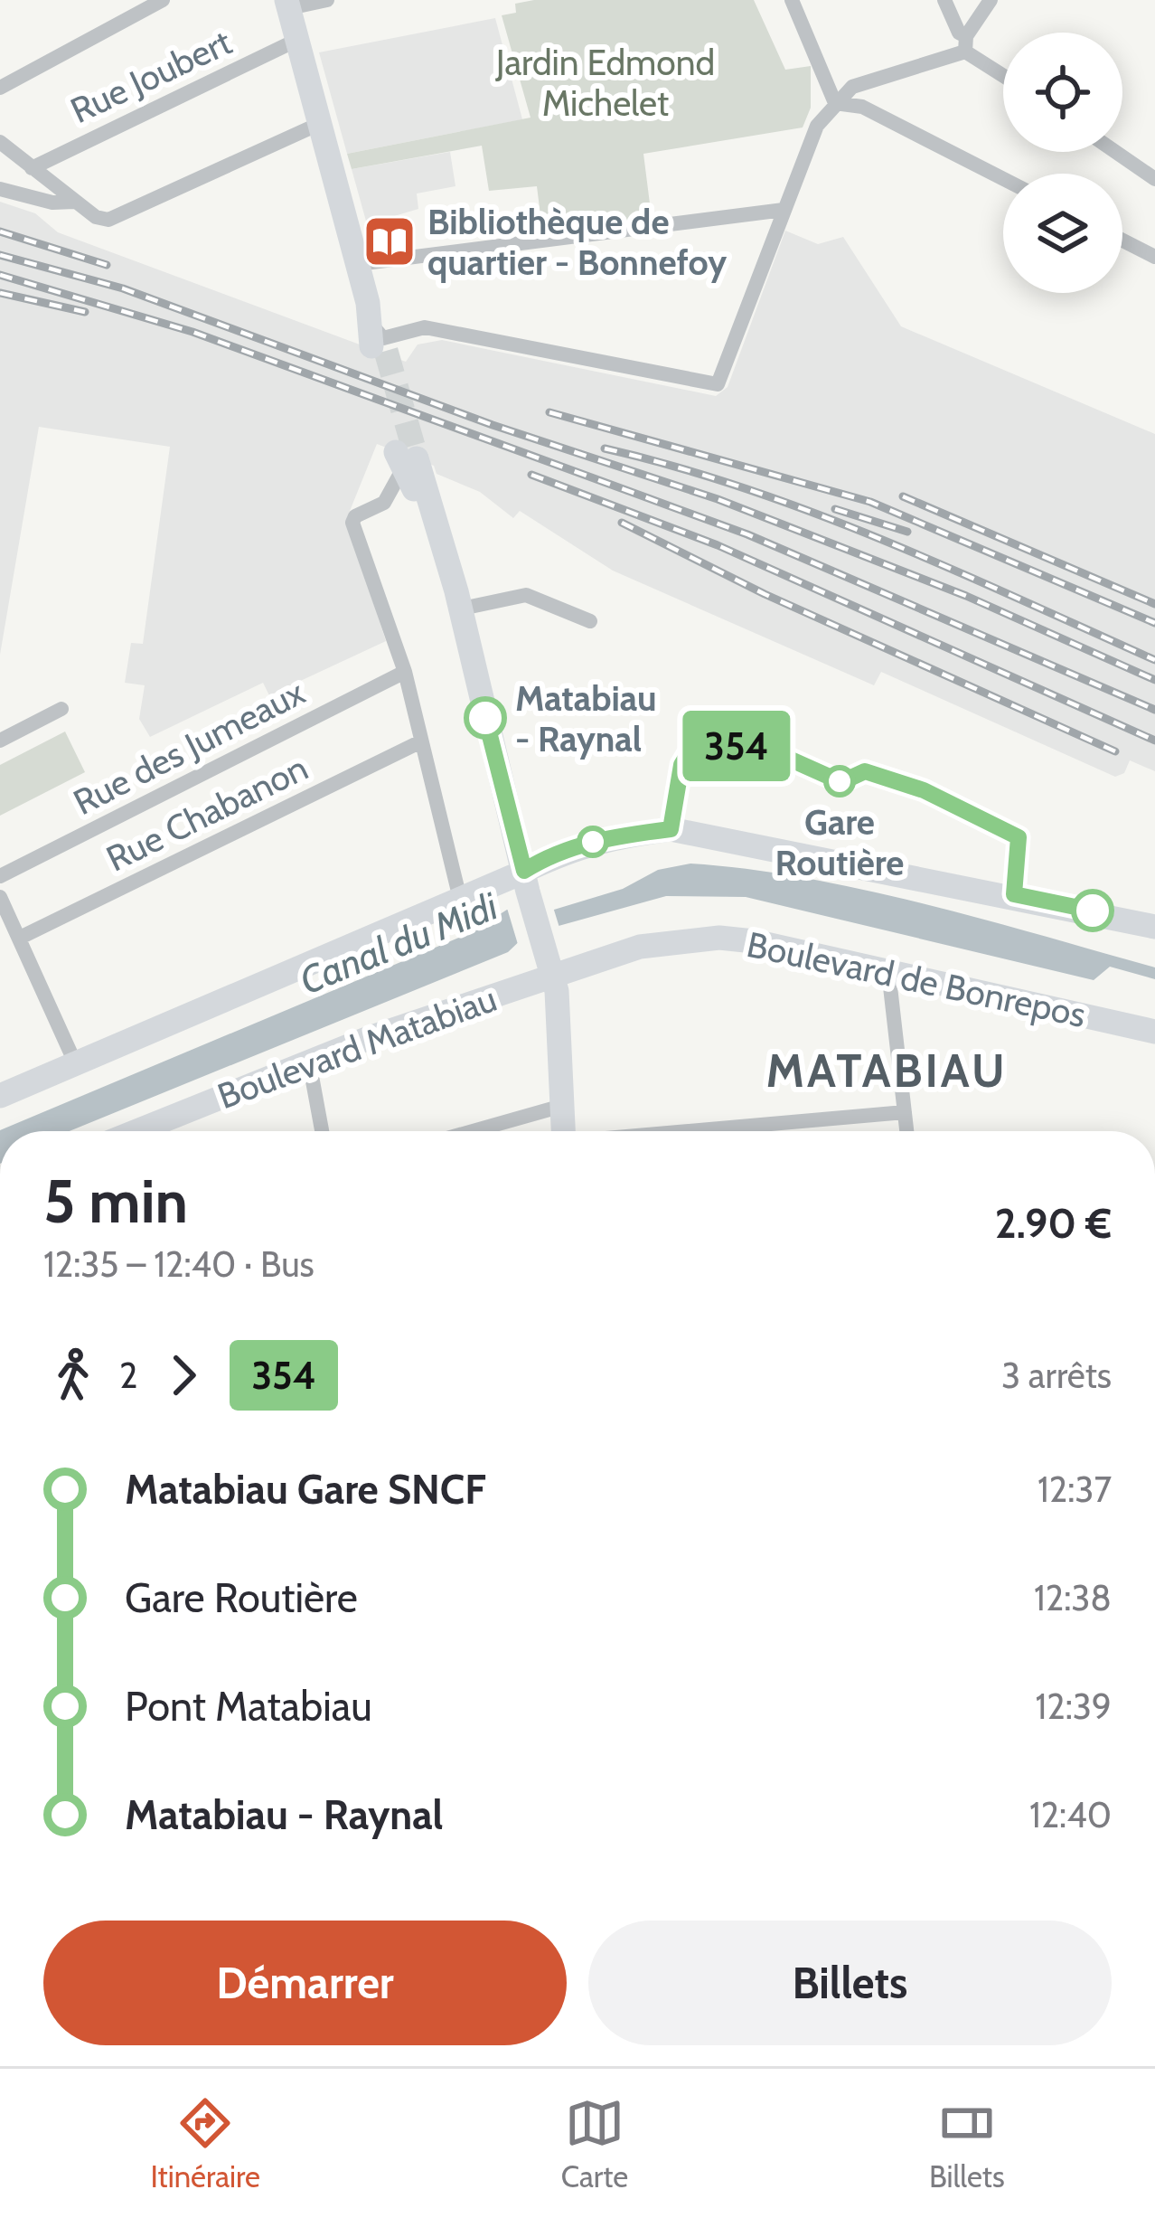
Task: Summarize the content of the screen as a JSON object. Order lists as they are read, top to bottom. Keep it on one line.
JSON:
{"streets":{"main road":["Boulevard de Bonrepos","Boulevard Matabiau"],"street":["Rue Joubert","Rue des Jumeaux","Rue Chabanon"]},"crossings":[["Boulevard de Bonrepos","Boulevard Matabiau"]],"districts":["MATABIAU"],"water":["Canal du Midi"],"parks":["Jardin Edmond Michelet"],"places":{"library":["Bibliothèque de quartier - Bonnefoy"],"other":["Matabiau - Raynal","Gare Routière"]},"lines":["bus line 354"],"page":{"on_map":"354","heading":["5 min","12:35 – 12:40 · Bus","2.90 €"],"legs":["2","354","3 arrêts"],"list":[{"name":"Matabiau Gare SNCF","value":"12:37"},{"name":"Gare Routière","value":"12:38"},{"name":"Pont Matabiau","value":"12:39"},{"name":"Matabiau - Raynal","value":"12:40"}],"buttons":["Démarrer","Billets"],"tabs":["Itinéraire","Carte","Billets"]}}
